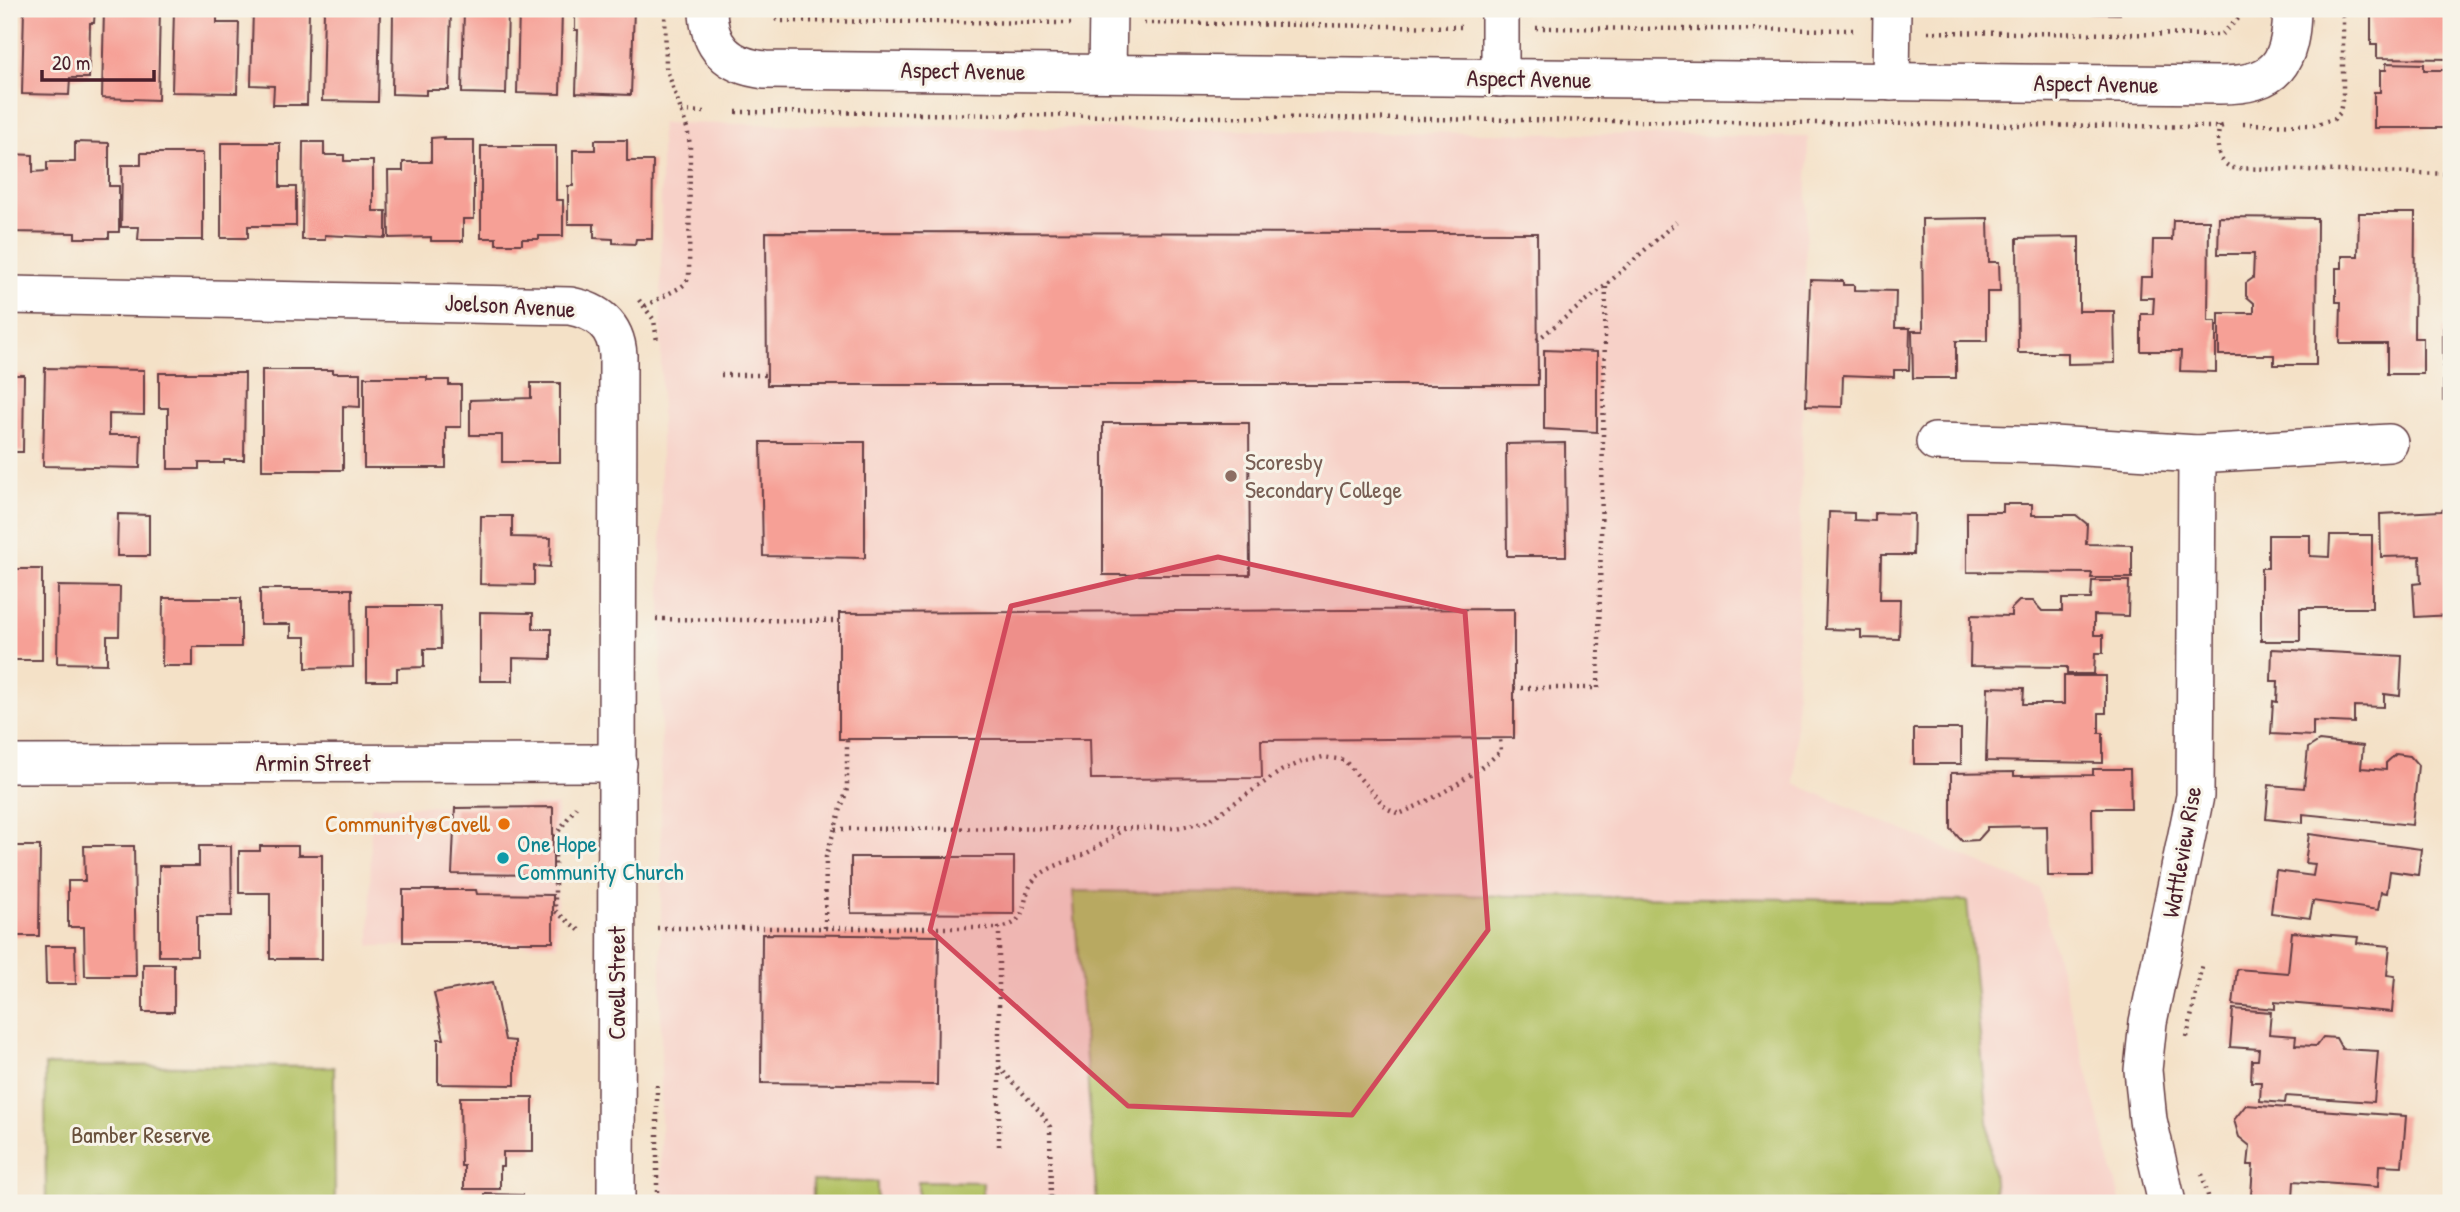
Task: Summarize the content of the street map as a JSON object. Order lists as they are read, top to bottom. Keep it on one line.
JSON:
{"streets":{"street":["Aspect Avenue","Joelson Avenue","Armin Street","Wattleview Rise","Cavell Street"]},"crossings":[["Joelson Avenue","Armin Street"],["Joelson Avenue","Cavell Street"],["Armin Street","Cavell Street"]],"parks":["Bamber Reserve"],"places":["Scoresby Secondary College","Community@Cavell","One Hope Community Church"],"scale_bar":"20 m"}
